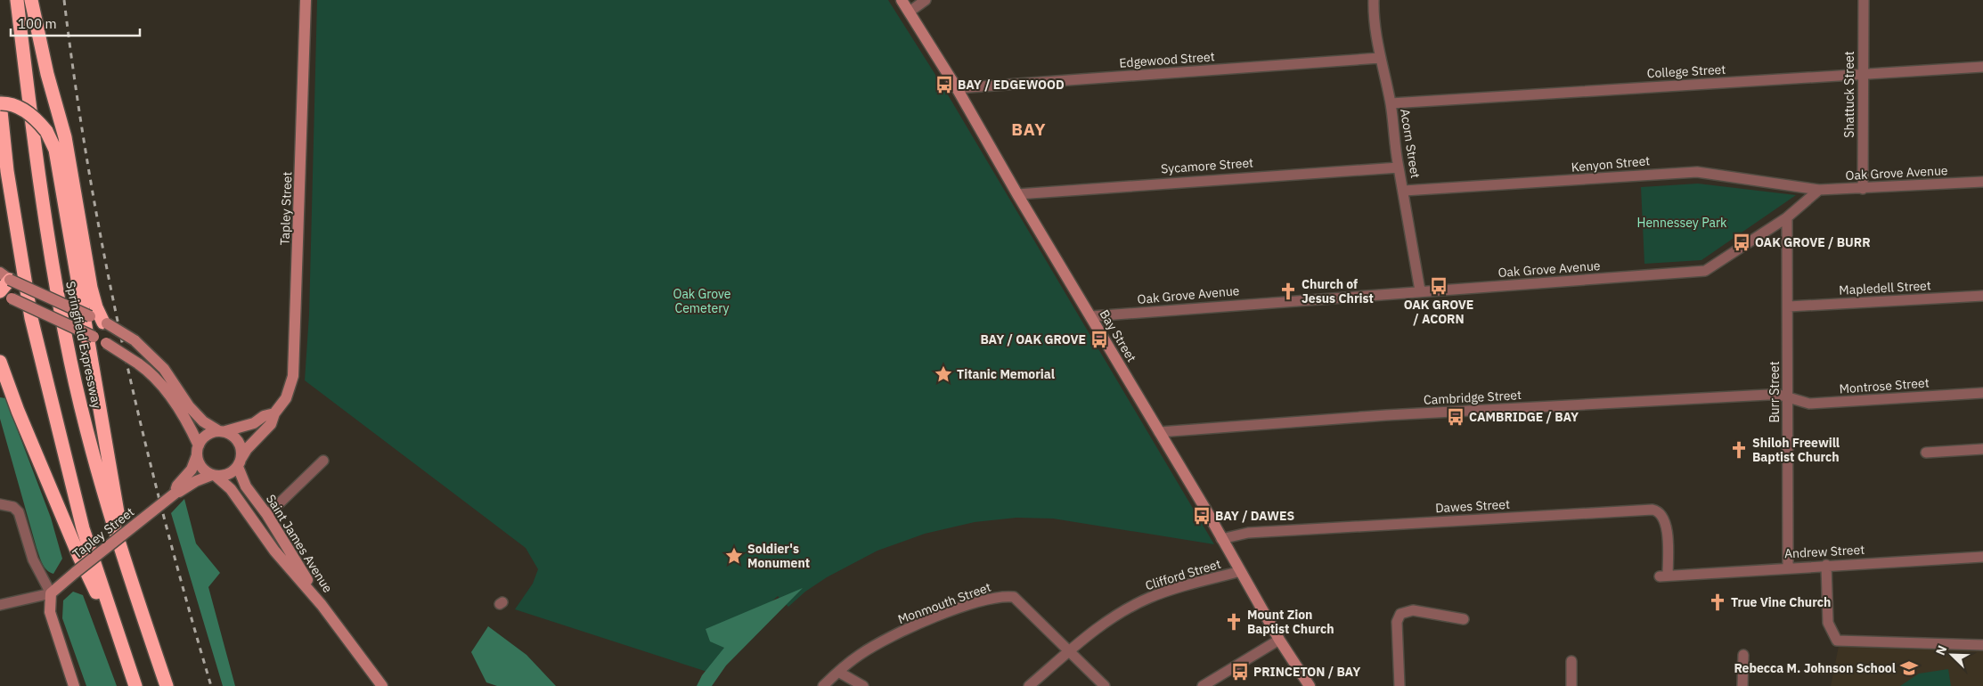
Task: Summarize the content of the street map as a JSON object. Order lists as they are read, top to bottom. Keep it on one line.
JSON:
{"streets":{"highway":["Springfield Expressway"],"main road":["Tapley Street","Bay Street","Saint James Avenue"],"street":["Edgewood Street","College Street","Shattuck Street","Acorn Street","Kenyon Street","Sycamore Street","Oak Grove Avenue","Mapledell Street","Montrose Street","Burr Street","Cambridge Street","Dawes Street","Andrew Street","Clifford Street","Monmouth Street"]},"crossings":[["Edgewood Street","Acorn Street"],["Edgewood Street","Bay Street"],["College Street","Shattuck Street"],["College Street","Acorn Street"],["Shattuck Street","Oak Grove Avenue"],["Acorn Street","Kenyon Street"],["Acorn Street","Sycamore Street"],["Acorn Street","Oak Grove Avenue"],["Kenyon Street","Oak Grove Avenue"],["Sycamore Street","Bay Street"],["Oak Grove Avenue","Bay Street"],["Oak Grove Avenue","Burr Street"],["Tapley Street","Saint James Avenue"],["Mapledell Street","Burr Street"],["Bay Street","Cambridge Street"],["Bay Street","Dawes Street"],["Bay Street","Clifford Street"],["Montrose Street","Burr Street"],["Montrose Street","Cambridge Street"],["Burr Street","Cambridge Street"],["Burr Street","Andrew Street"],["Dawes Street","Andrew Street"],["Clifford Street","Monmouth Street"]],"districts":["BAY"],"parks":["Hennessey Park","Oak Grove Cemetery"],"places":{"bus stop":["BAY / EDGEWOOD","OAK GROVE / BURR","OAK GROVE / ACORN","BAY / OAK GROVE","CAMBRIDGE / BAY","BAY / DAWES","PRINCETON / BAY"],"church":["Church of Jesus Christ","Shiloh Freewill Baptist Church","True Vine Church","Mount Zion Baptist Church"],"place":["Titanic Memorial","Soldier's Monument"],"school or university":["Rebecca M. Johnson School"]},"scale_bar":"100 m","north":"top left"}
